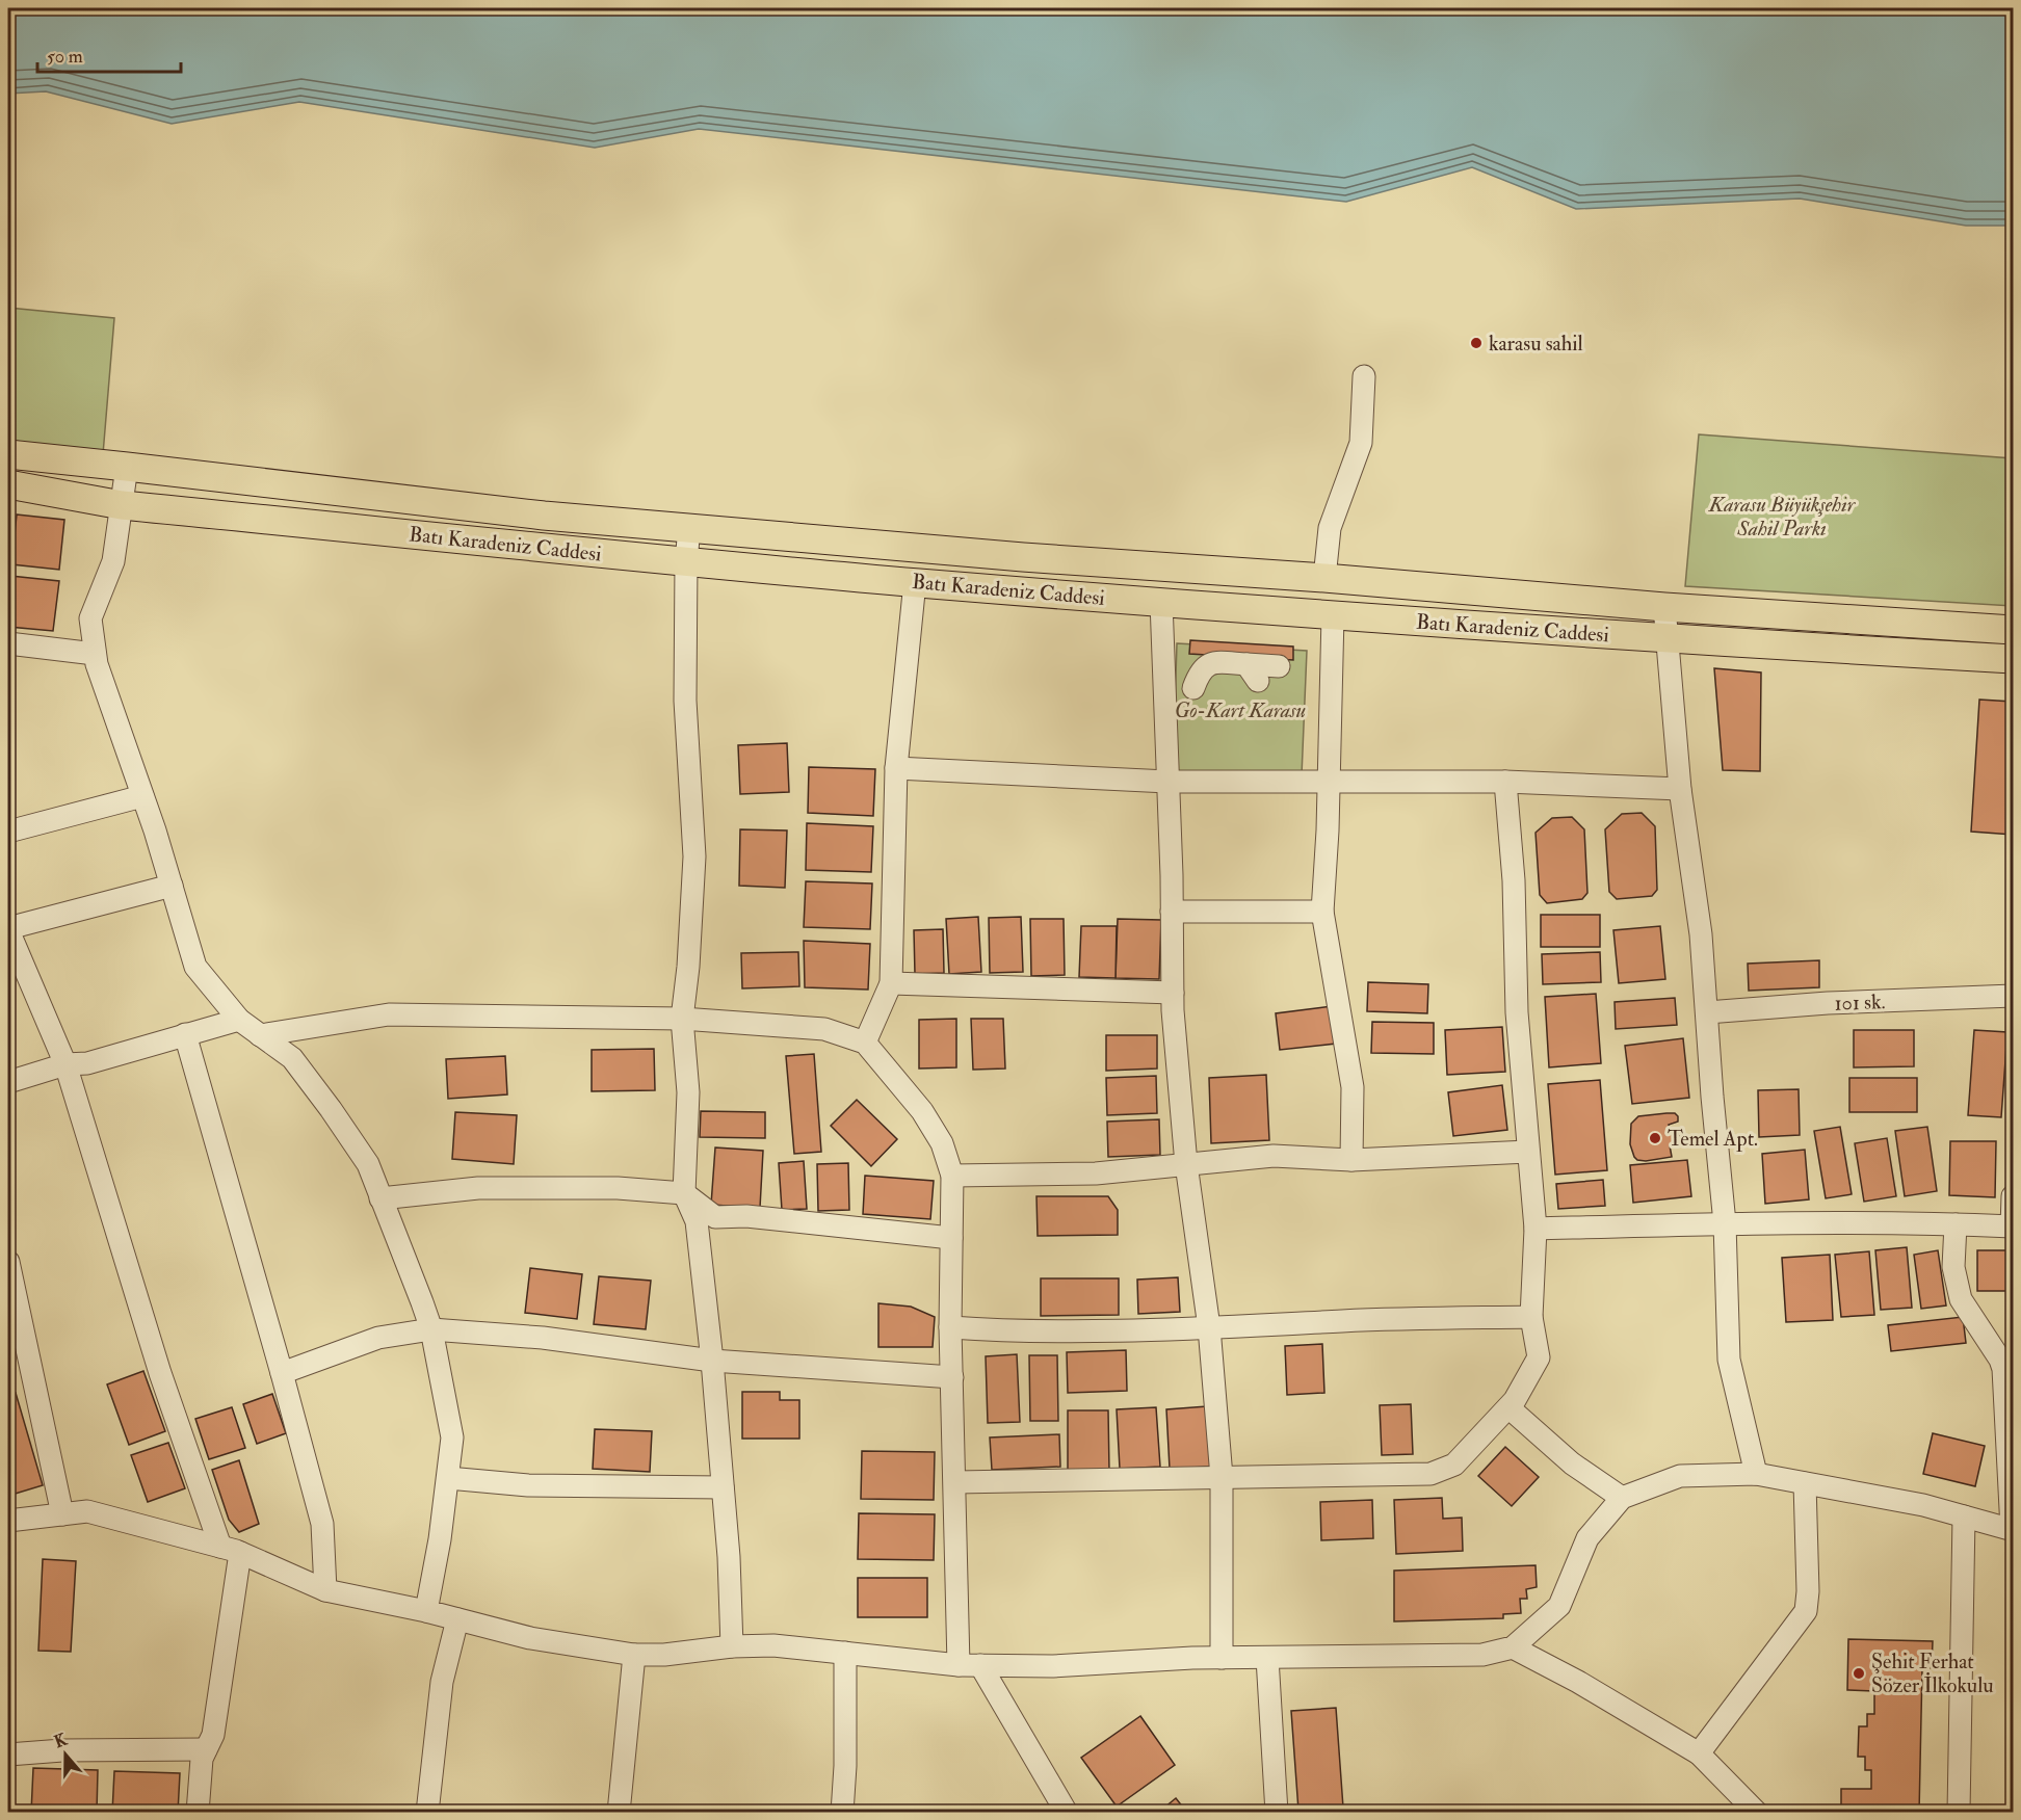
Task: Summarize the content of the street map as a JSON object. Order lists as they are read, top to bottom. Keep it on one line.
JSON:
{"streets":{"main road":["Batı Karadeniz Caddesi"],"street":["101 sk."]},"parks":["Karasu Büyükşehir Sahil Parkı","Go-Kart Karasu"],"places":["karasu sahil","Temel Apt.","Şehit Ferhat Sözer İlkokulu"],"scale_bar":"50 m","north":"top"}
